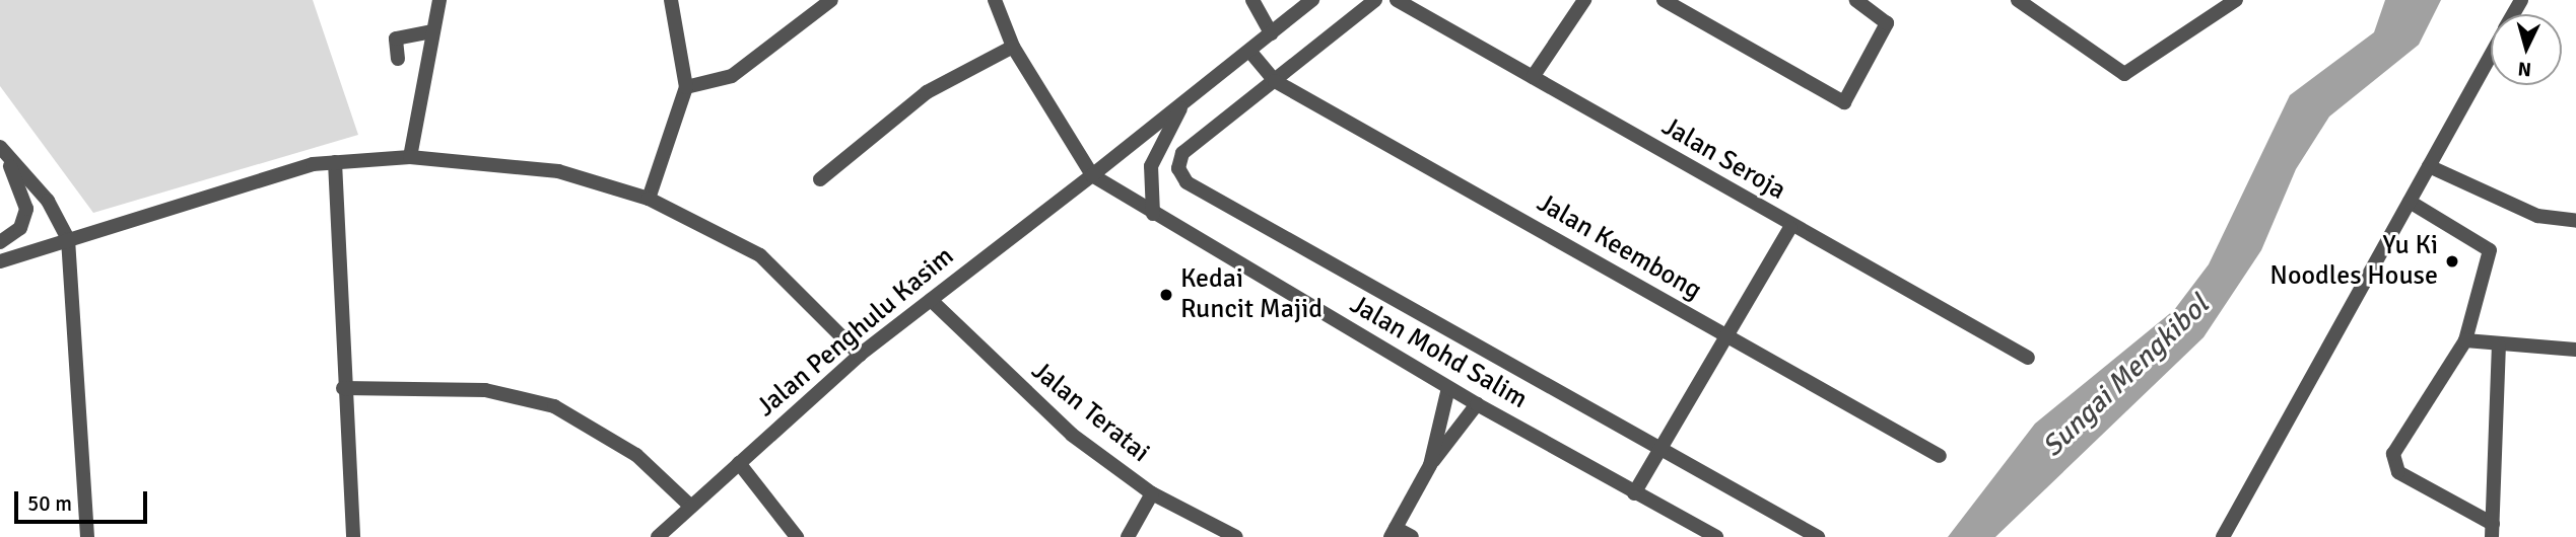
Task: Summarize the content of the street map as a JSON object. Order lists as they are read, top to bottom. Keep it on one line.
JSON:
{"streets":{"street":["Jalan Seroja","Jalan Keembong","Jalan Penghulu Kasim","Jalan Mohd Salim","Jalan Teratai"]},"crossings":[["Jalan Keembong","Jalan Mohd Salim"],["Jalan Penghulu Kasim","Jalan Mohd Salim"],["Jalan Penghulu Kasim","Jalan Teratai"]],"water":["Sungai Mengkibol"],"places":["Yu Ki Noodles House","Kedai Runcit Majid"],"scale_bar":"50 m","north":"bottom"}
